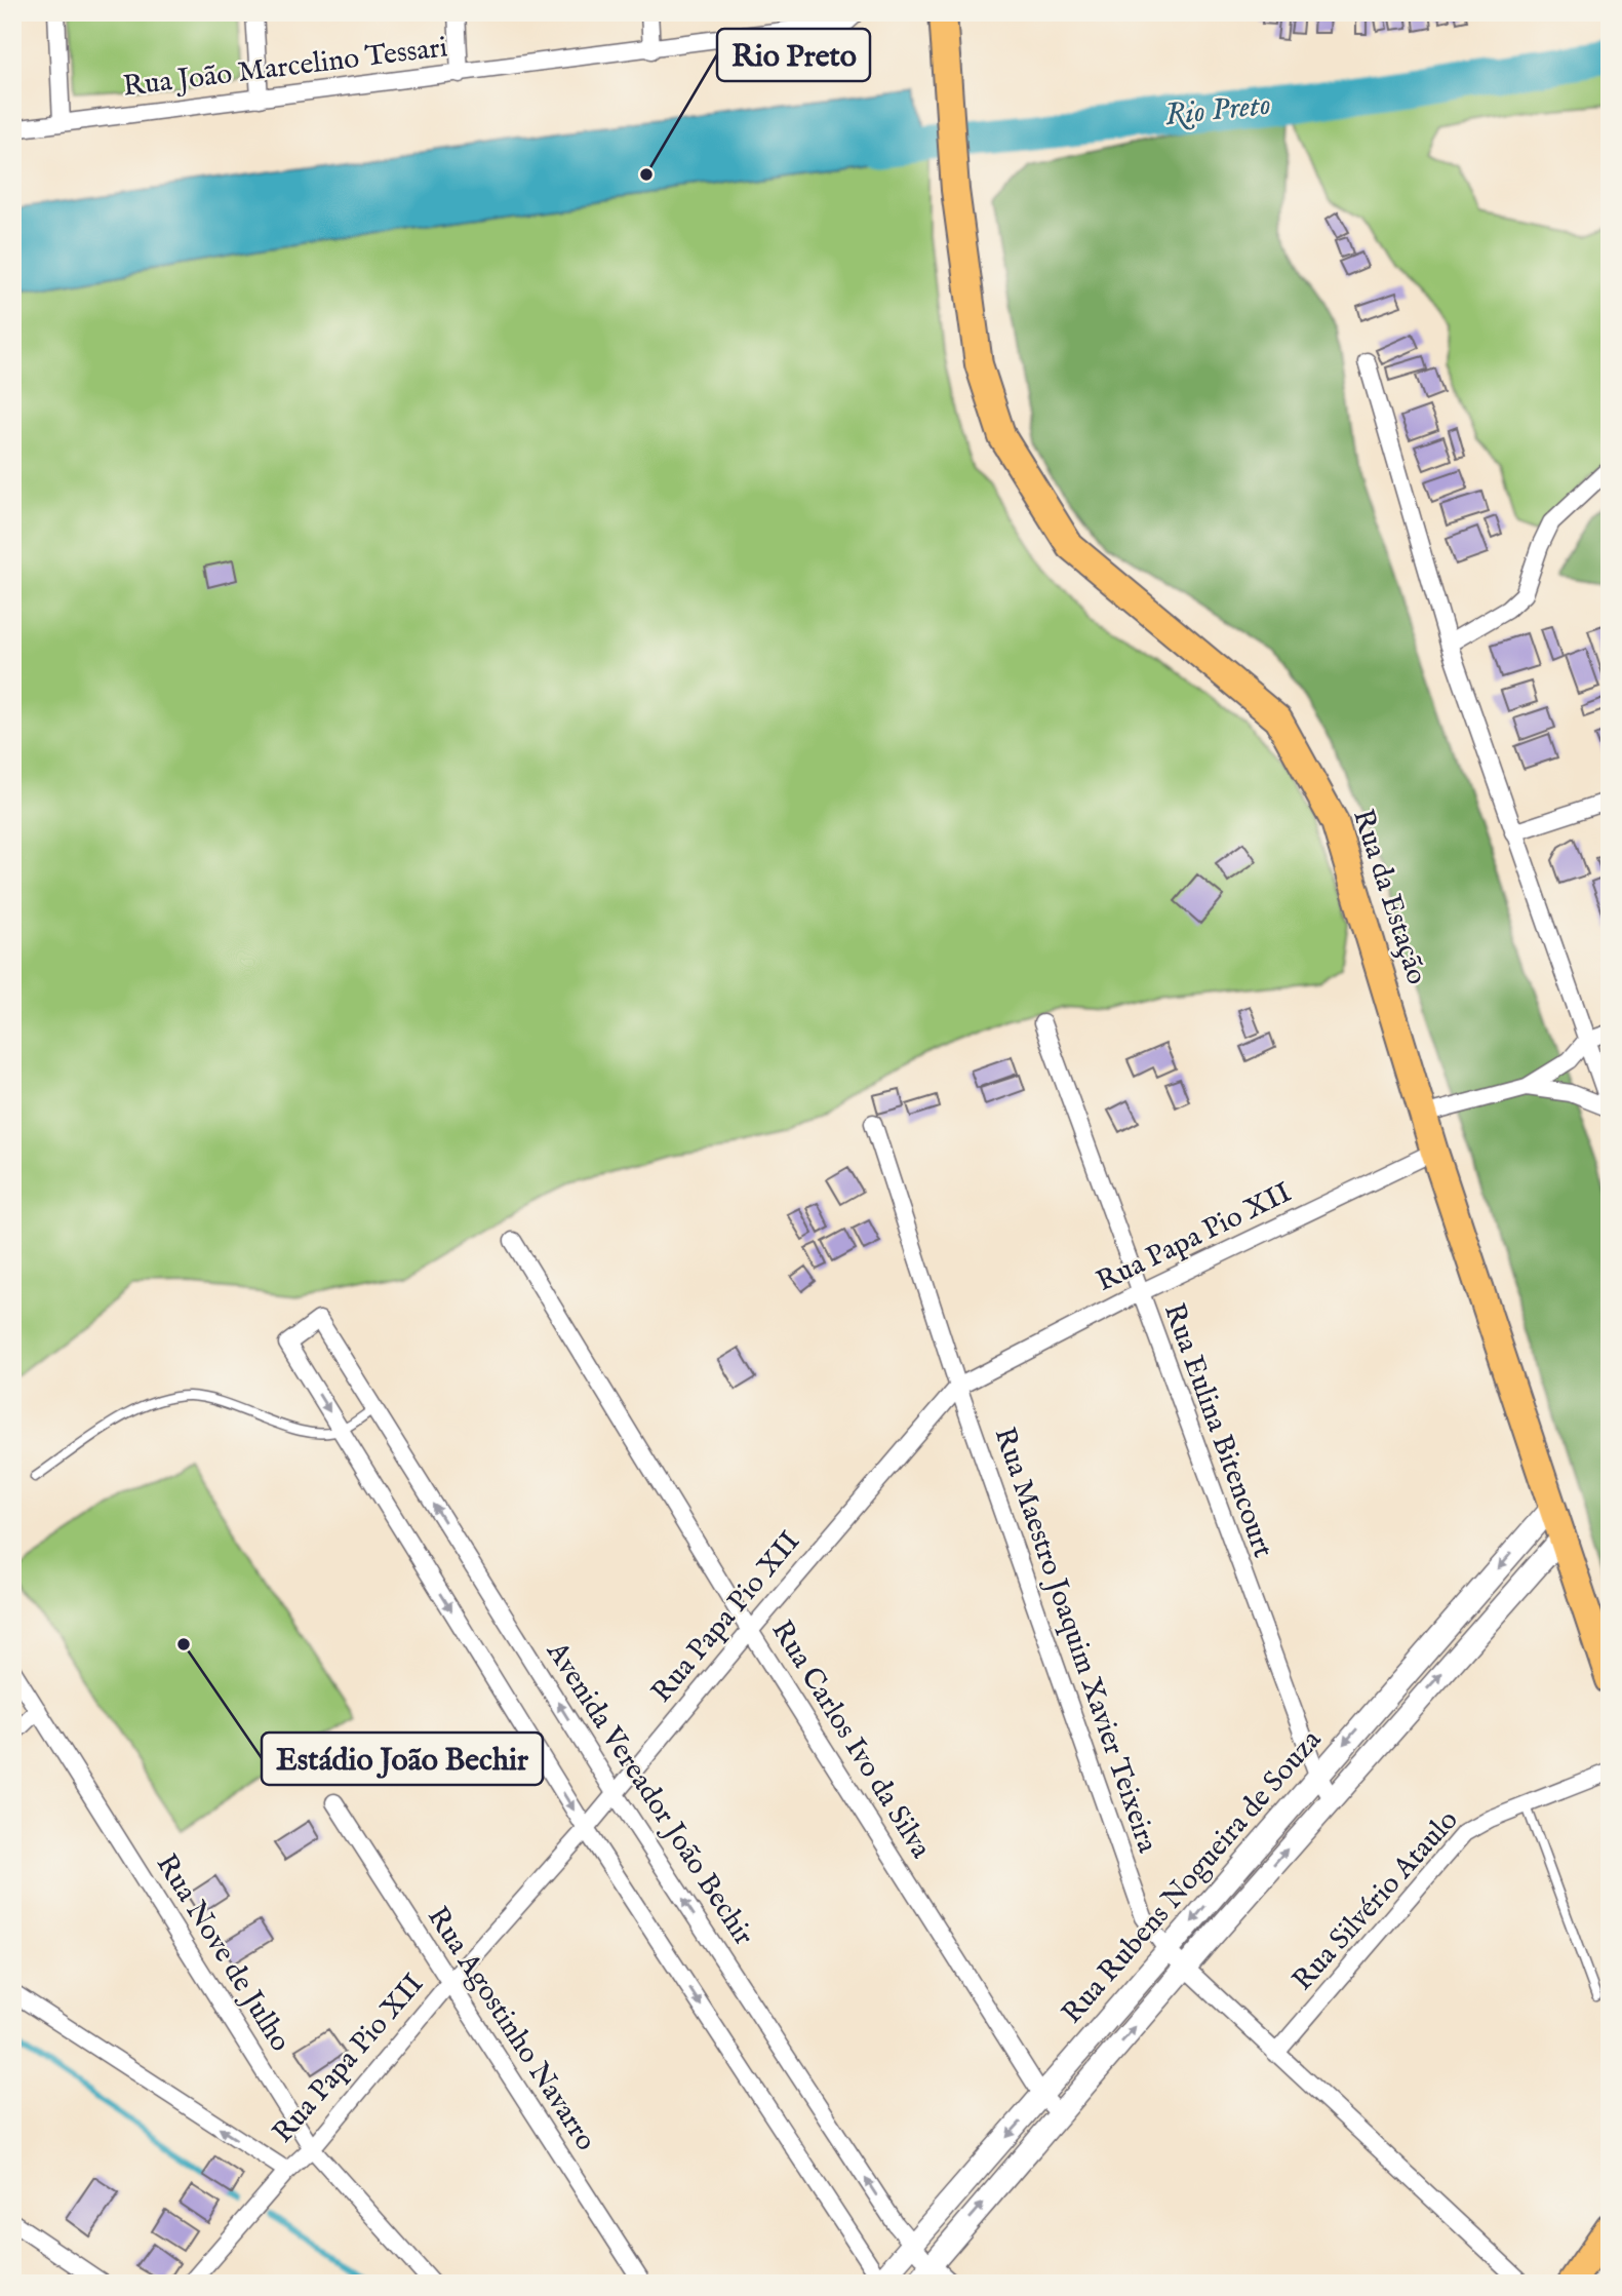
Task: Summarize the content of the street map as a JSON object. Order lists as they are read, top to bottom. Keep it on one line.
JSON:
{"streets":{"main road":["Rua da Estação"],"street":["Rua João Marcelino Tessari","Rua Papa Pio XII","Rua Eulina Bitencourt","Rua Maestro Joaquim Xavier Teixeira","Rua Carlos Ivo da Silva","Avenida Vereador João Bechir","Rua Rubens Nogueira de Souza","Rua Silvério Ataulo","Rua Nove de Julho","Rua Agostinho Navarro"]},"crossings":[["Rua da Estação","Rua Papa Pio XII"],["Rua da Estação","Rua Rubens Nogueira de Souza"],["Rua Papa Pio XII","Rua Eulina Bitencourt"],["Rua Papa Pio XII","Rua Maestro Joaquim Xavier Teixeira"],["Rua Papa Pio XII","Rua Carlos Ivo da Silva"],["Rua Papa Pio XII","Avenida Vereador João Bechir"],["Rua Papa Pio XII","Rua Nove de Julho"],["Rua Papa Pio XII","Rua Agostinho Navarro"],["Rua Eulina Bitencourt","Rua Rubens Nogueira de Souza"],["Rua Maestro Joaquim Xavier Teixeira","Rua Rubens Nogueira de Souza"],["Rua Maestro Joaquim Xavier Teixeira","Rua Silvério Ataulo"],["Rua Carlos Ivo da Silva","Rua Rubens Nogueira de Souza"],["Avenida Vereador João Bechir","Rua Rubens Nogueira de Souza"]],"water":["Rio Preto"],"places":["Rio Preto","Estádio João Bechir"]}
